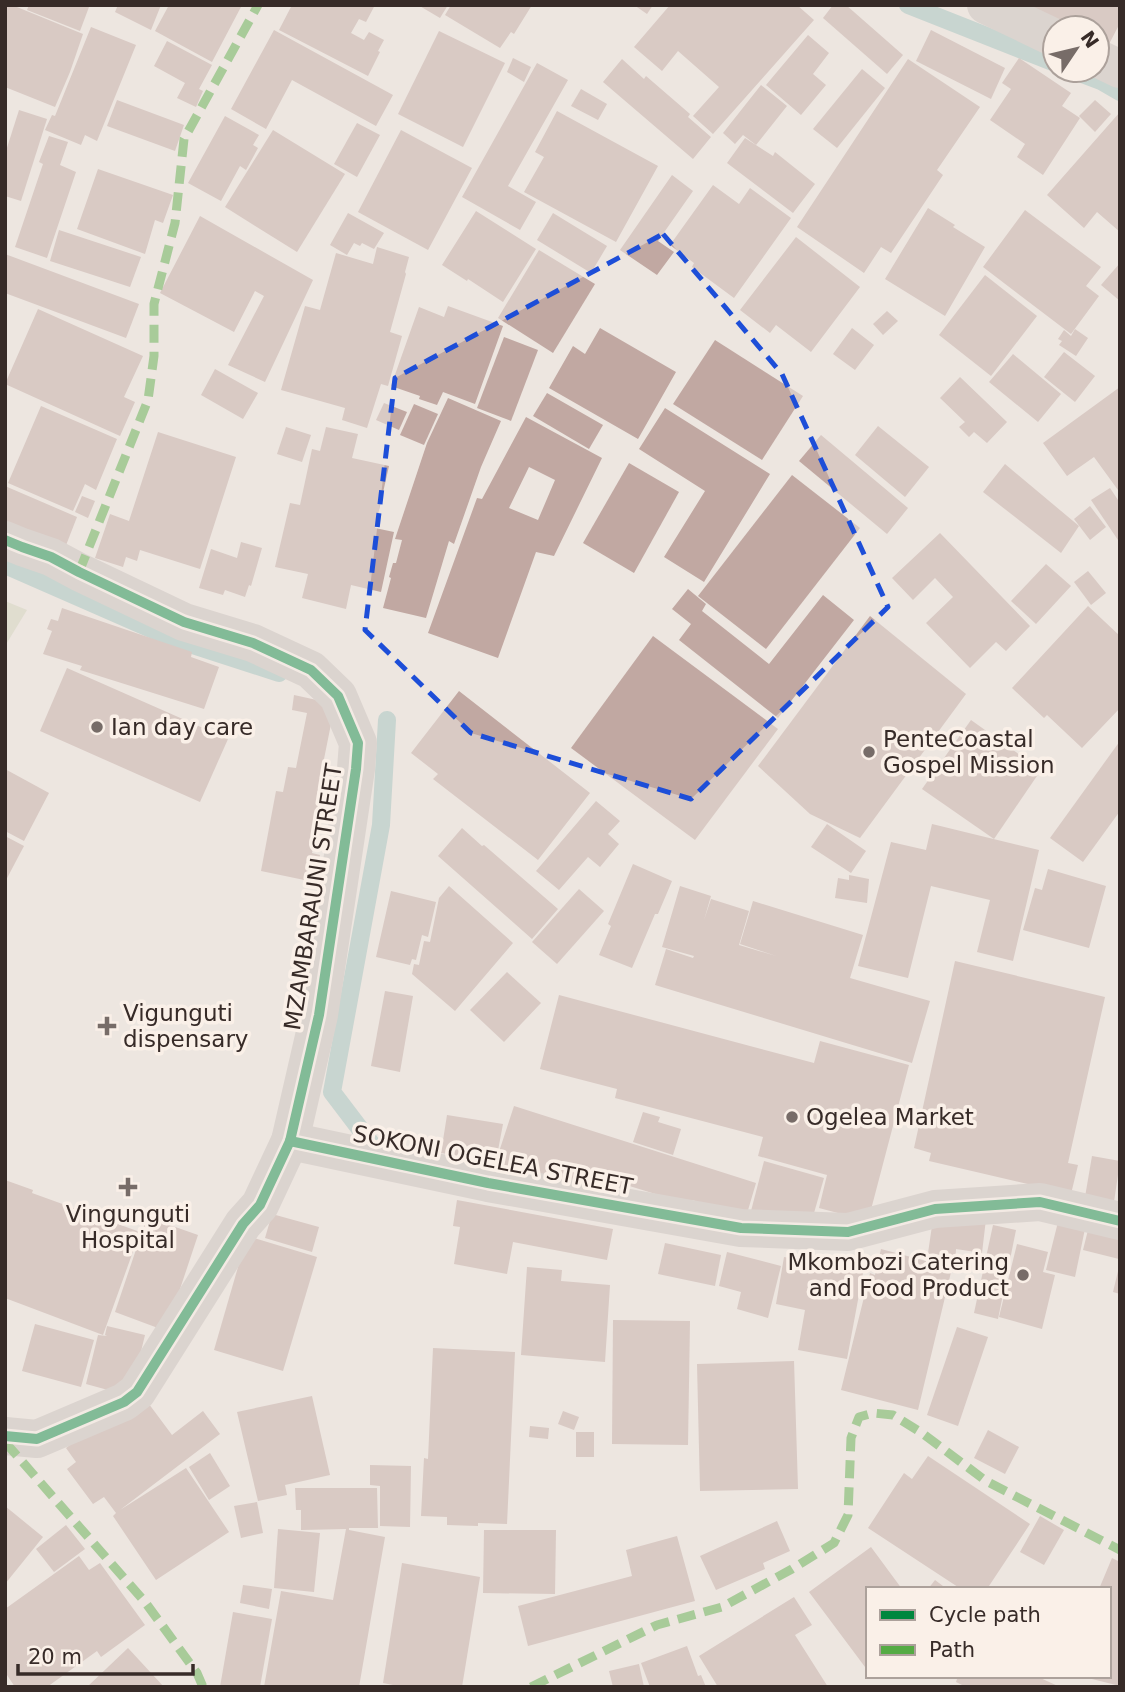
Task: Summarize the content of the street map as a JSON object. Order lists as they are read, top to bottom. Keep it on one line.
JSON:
{"streets":{"street":["MZAMBARAUNI STREET","SOKONI OGELEA STREET"]},"crossings":[["MZAMBARAUNI STREET","SOKONI OGELEA STREET"]],"places":{"other":["Ian day care","PenteCoastal Gospel Mission","Ogelea Market","Mkombozi Catering and Food Product"],"health":["Vigunguti dispensary","Vingunguti Hospital"]},"legend":["Cycle path","Path"],"scale_bar":"20 m","north":"top right"}
